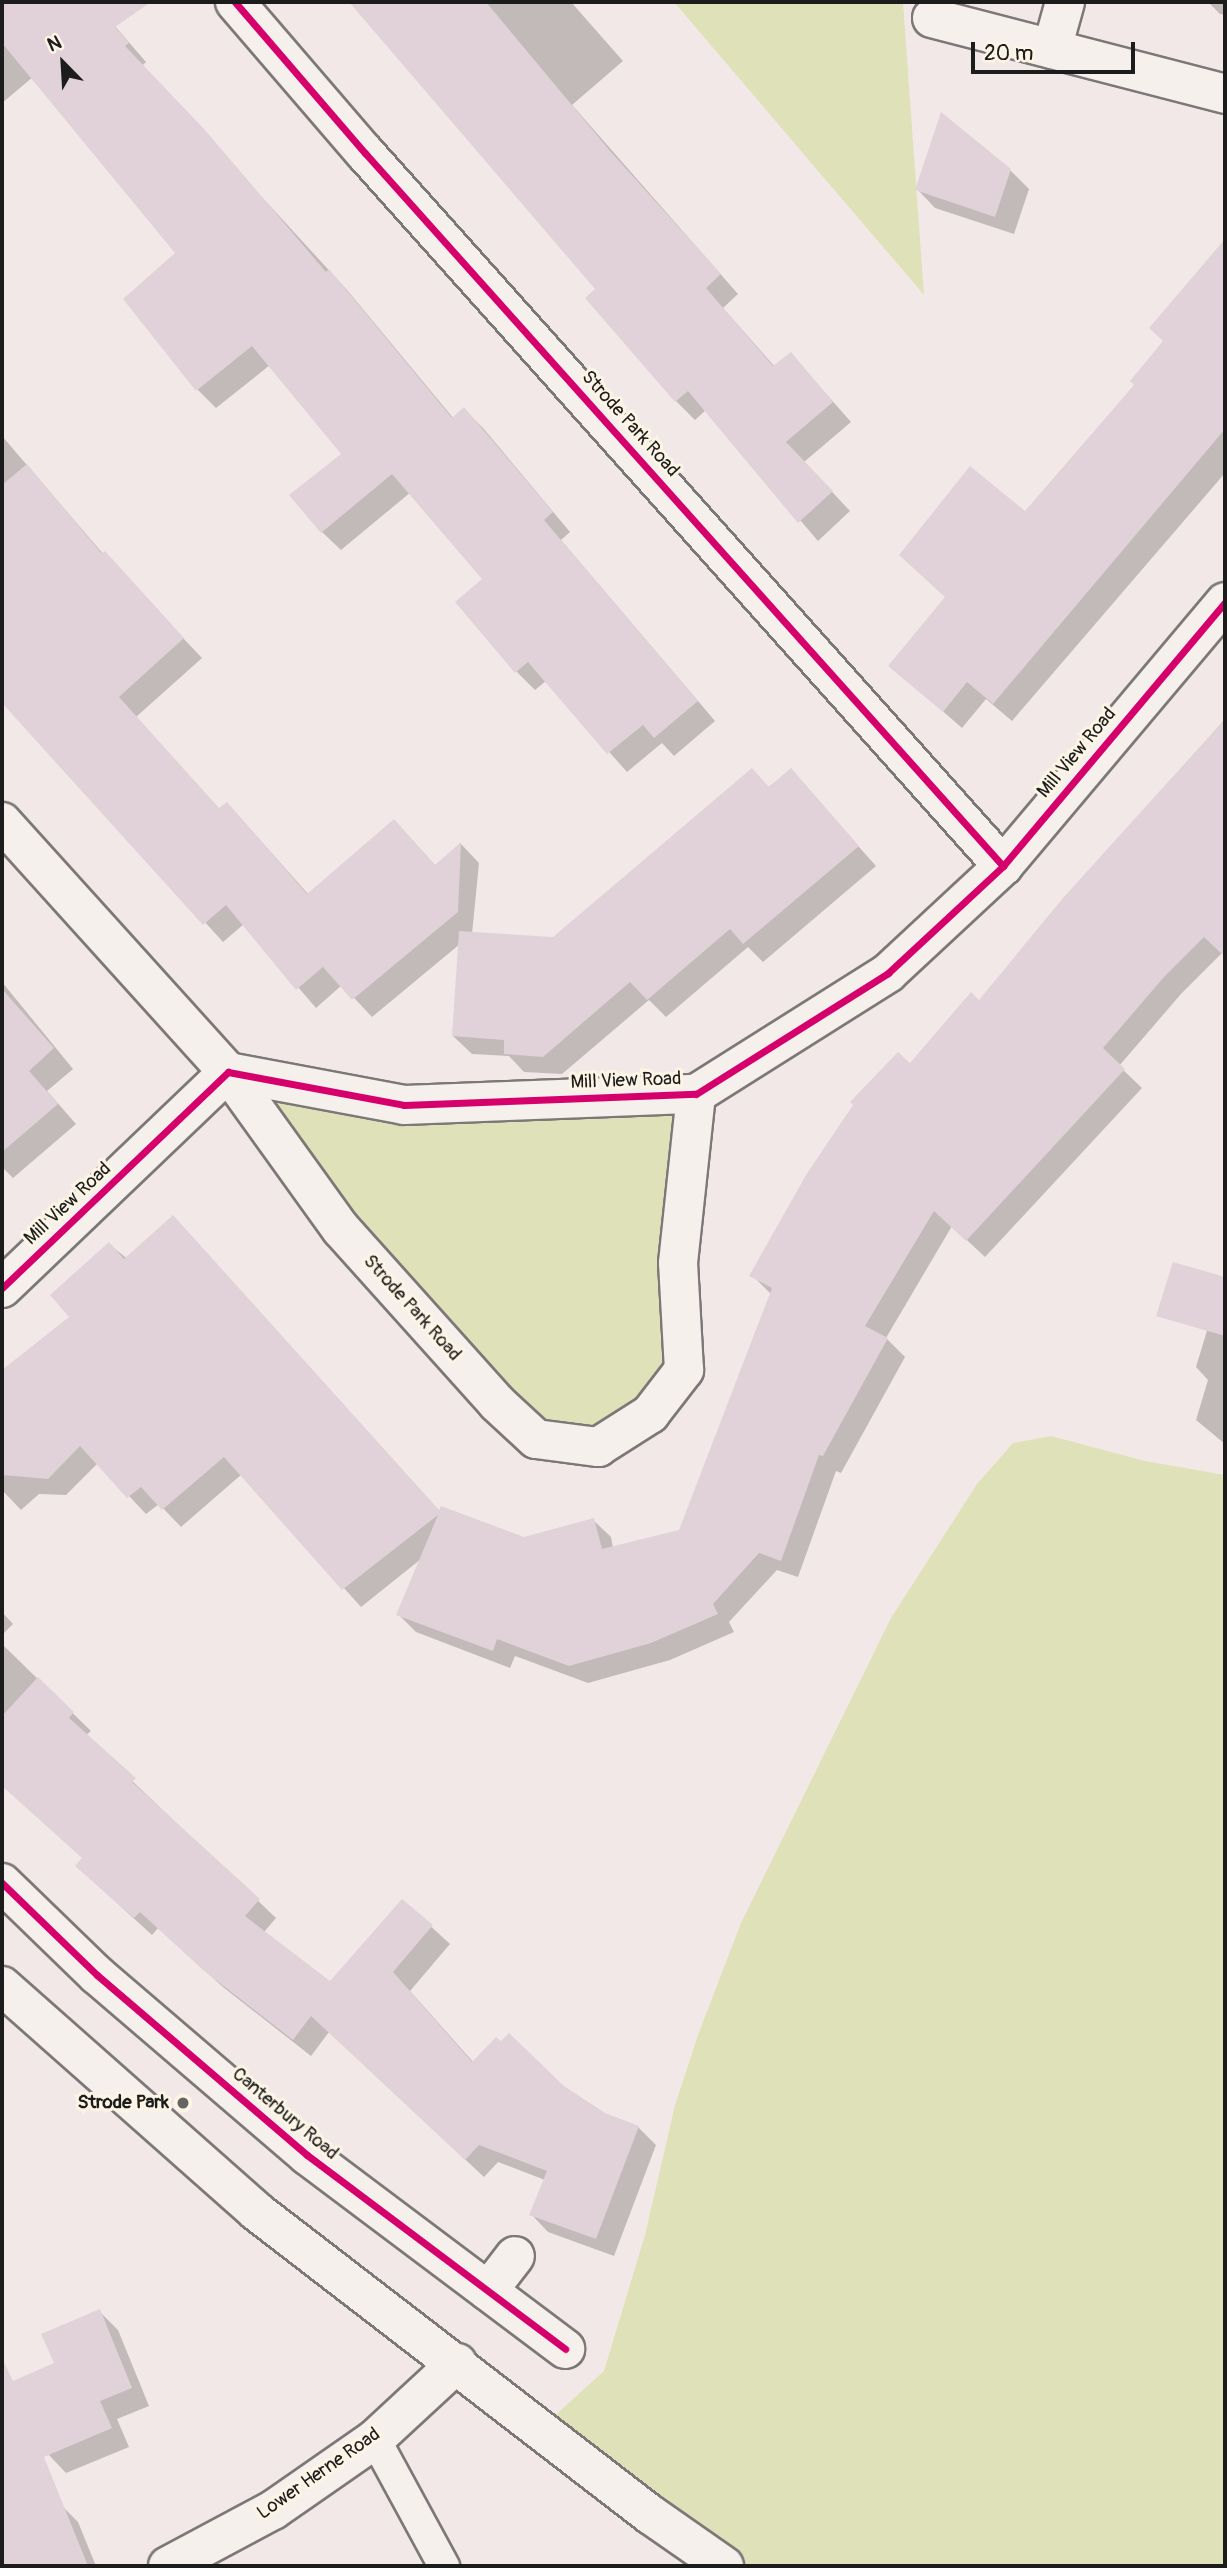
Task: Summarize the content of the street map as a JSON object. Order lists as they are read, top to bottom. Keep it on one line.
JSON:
{"streets":{"street":["Strode Park Road","Mill View Road","Canterbury Road","Lower Herne Road"]},"crossings":[["Strode Park Road","Mill View Road"]],"places":["Strode Park"],"scale_bar":"20 m","north":"top left"}
